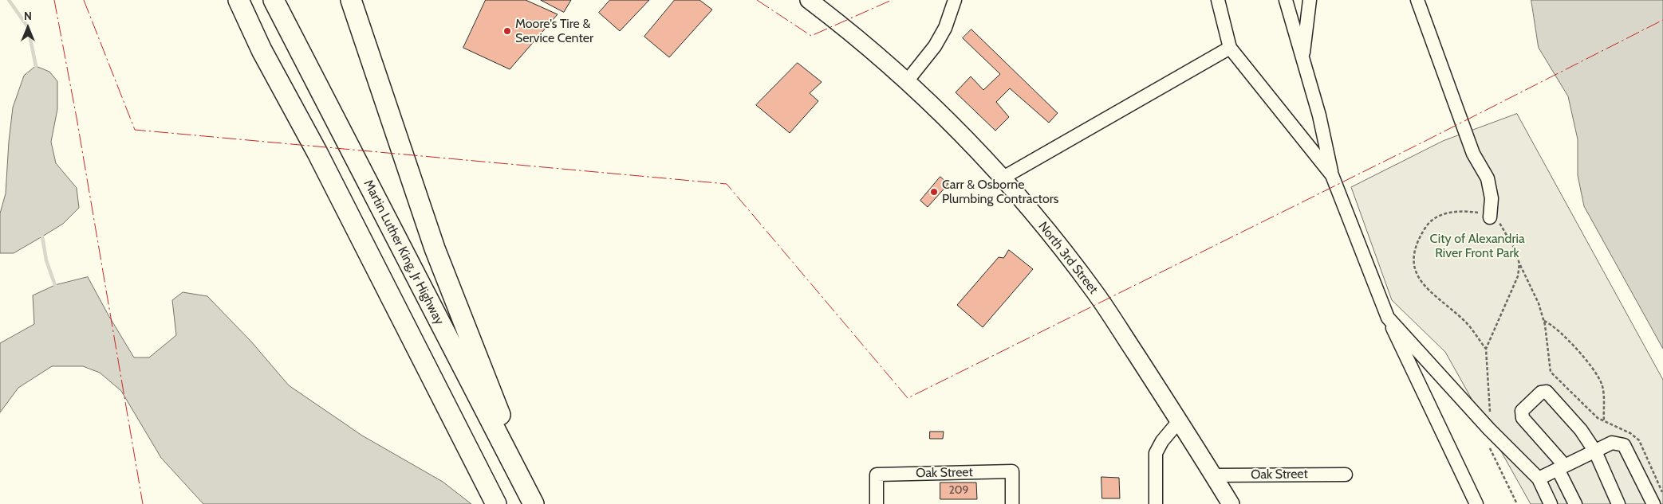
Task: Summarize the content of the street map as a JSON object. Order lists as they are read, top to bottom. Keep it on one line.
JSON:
{"streets":{"highway":["Martin Luther King, Jr Highway"],"main road":["North 3rd Street"],"street":["Oak Street"]},"crossings":[["North 3rd Street","Oak Street"]],"parks":["City of Alexandria River Front Park"],"places":["Moore's Tire & Service Center","Carr & Osborne Plumbing Contractors"],"house_numbers":["209"],"north":"top"}
